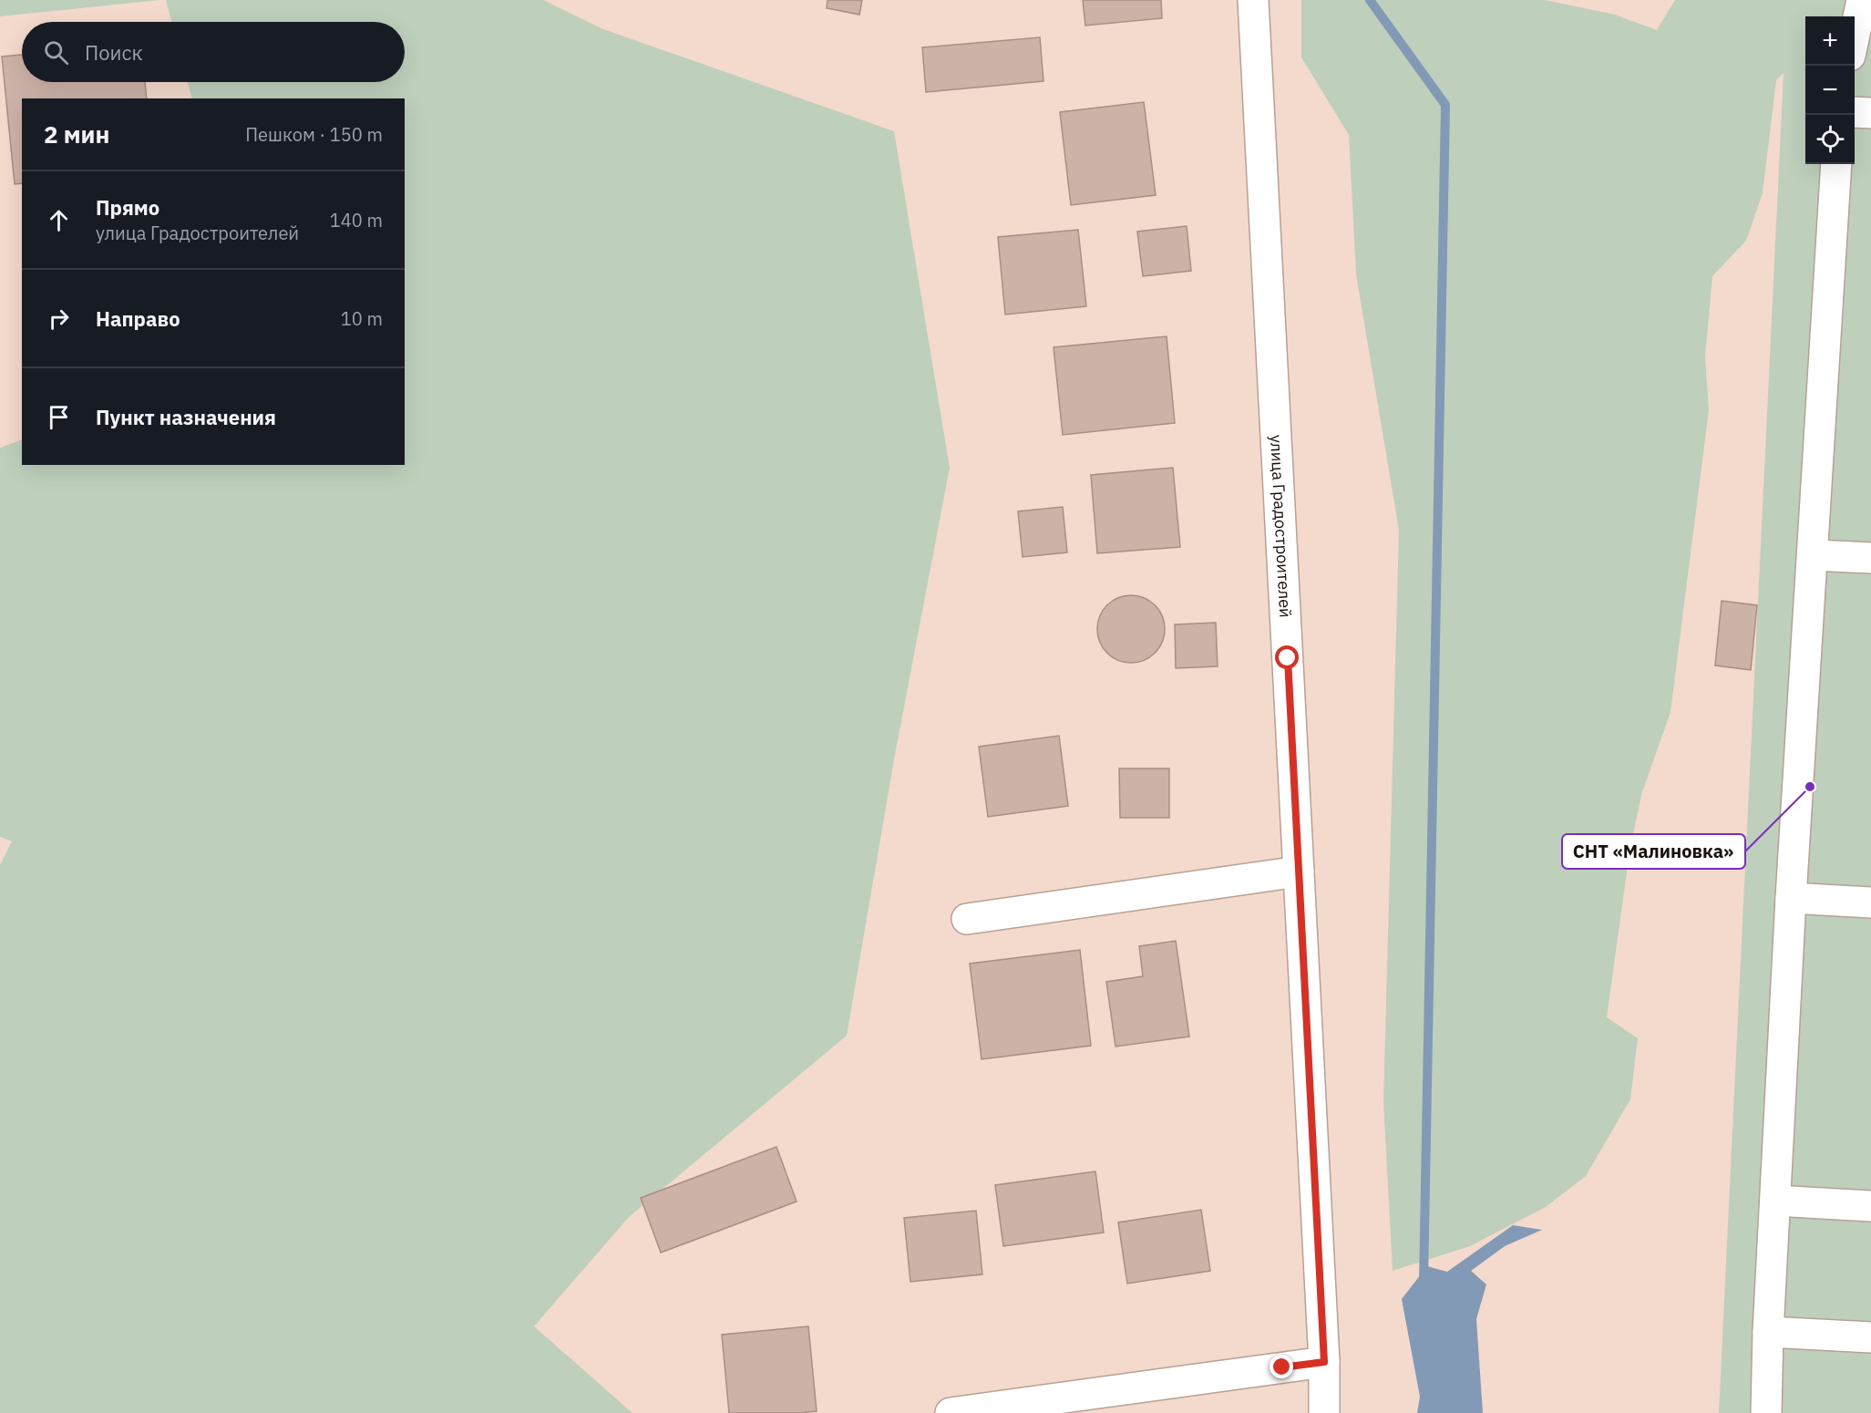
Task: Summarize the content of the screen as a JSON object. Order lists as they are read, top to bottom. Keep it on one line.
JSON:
{"streets":{"street":["улица Градостроителей"]},"places":["СНТ «Малиновка»"],"page":{"map_buttons":["+","−"],"search":"Поиск","heading":["2 мин","Пешком · 150 m"],"list":[["Прямо","улица Градостроителей","140 m"],["Направо","10 m"],"Пункт назначения"]}}
